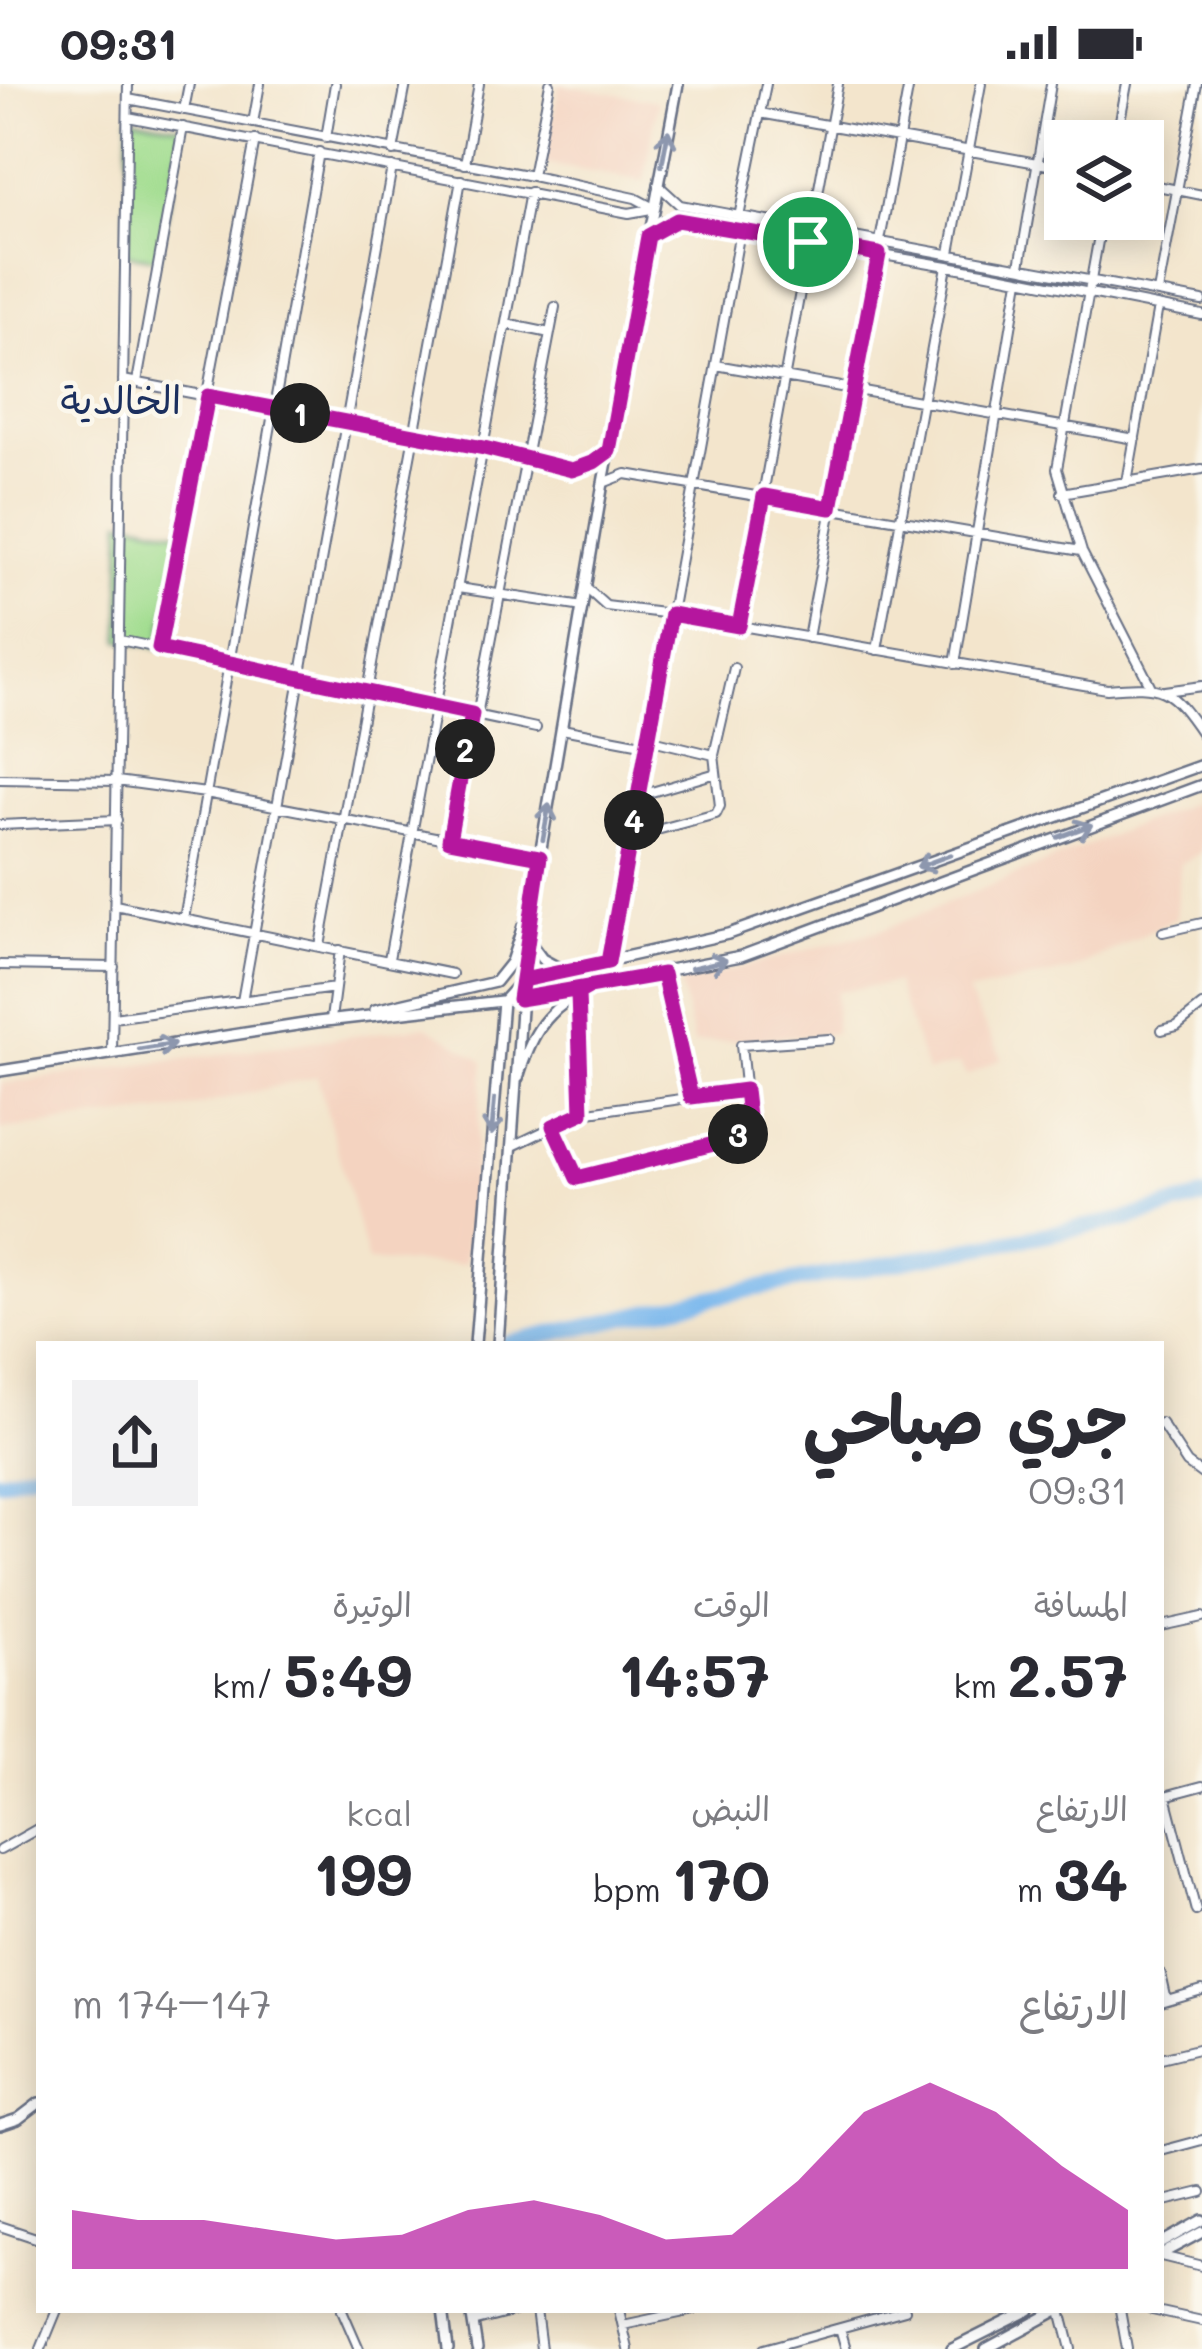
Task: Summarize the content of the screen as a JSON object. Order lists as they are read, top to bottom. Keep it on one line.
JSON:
{"districts":["الخالدية"],"page":{"status":"09:31","pins":["1","2","4","3"],"heading":["جري صباحي","09:31"],"stats":[["المسافة","2.57 km"],["الوقت","14:57"],["الوتيرة","5:49 /km"],["الارتفاع","34 m"],["النبض","170 bpm"],["kcal","199"]],"chart":["الارتفاع","147–174 m"]}}
